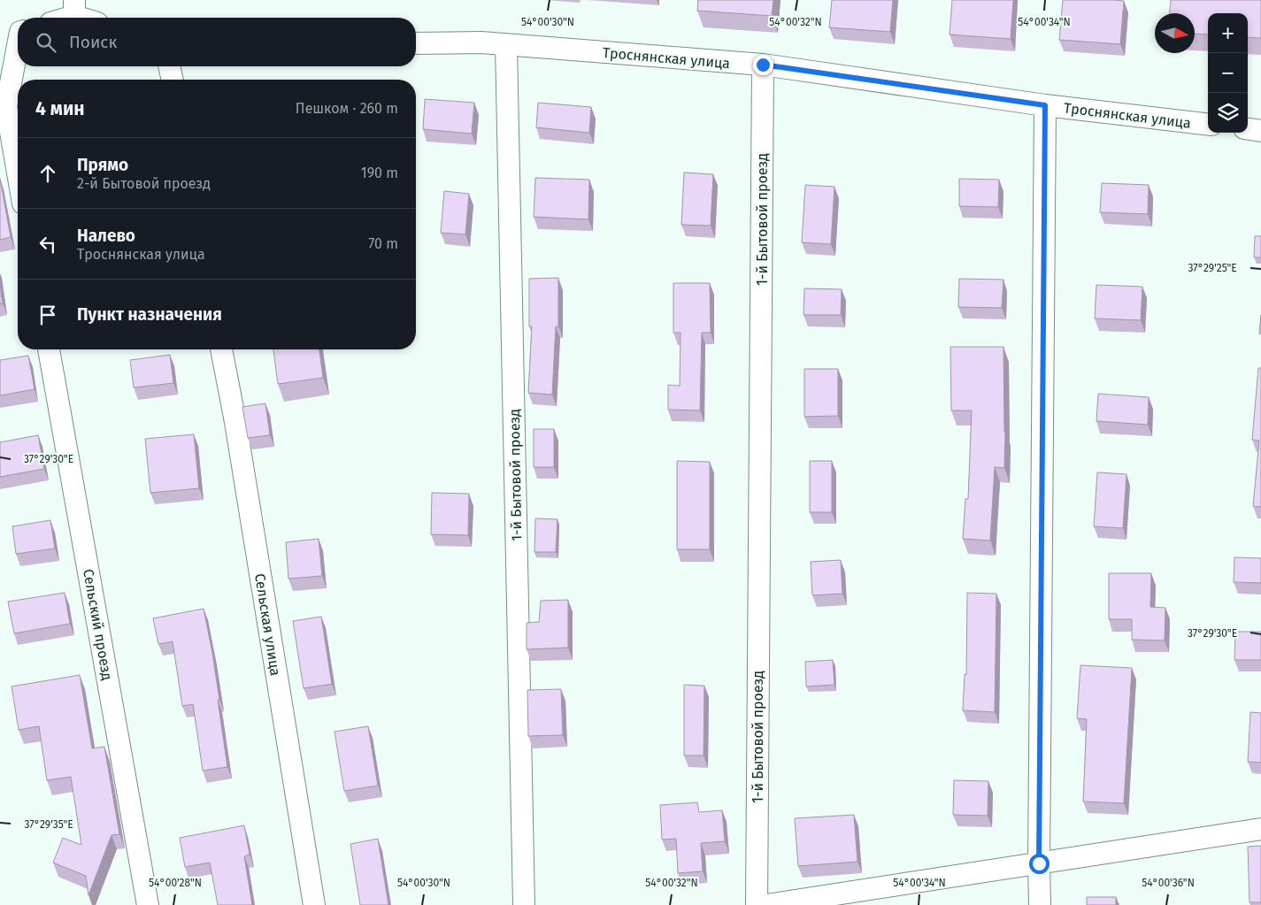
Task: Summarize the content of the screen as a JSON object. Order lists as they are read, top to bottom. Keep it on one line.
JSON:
{"streets":{"street":["Троснянская улица","1-й Бытовой проезд","Сельский проезд","Сельская улица"]},"crossings":[["Троснянская улица","1-й Бытовой проезд"]],"north":"right","page":{"map_buttons":["+","−"],"search":"Поиск","heading":["4 мин","Пешком · 260 m"],"list":[["Прямо","2-й Бытовой проезд","190 m"],["Налево","Троснянская улица","70 m"],"Пункт назначения"]},"coordinates":["54°00'30\"N","54°00'32\"N","54°00'34\"N","37°29'25\"E","37°29'30\"E","37°29'35\"E","54°00'28\"N","54°00'36\"N"]}
